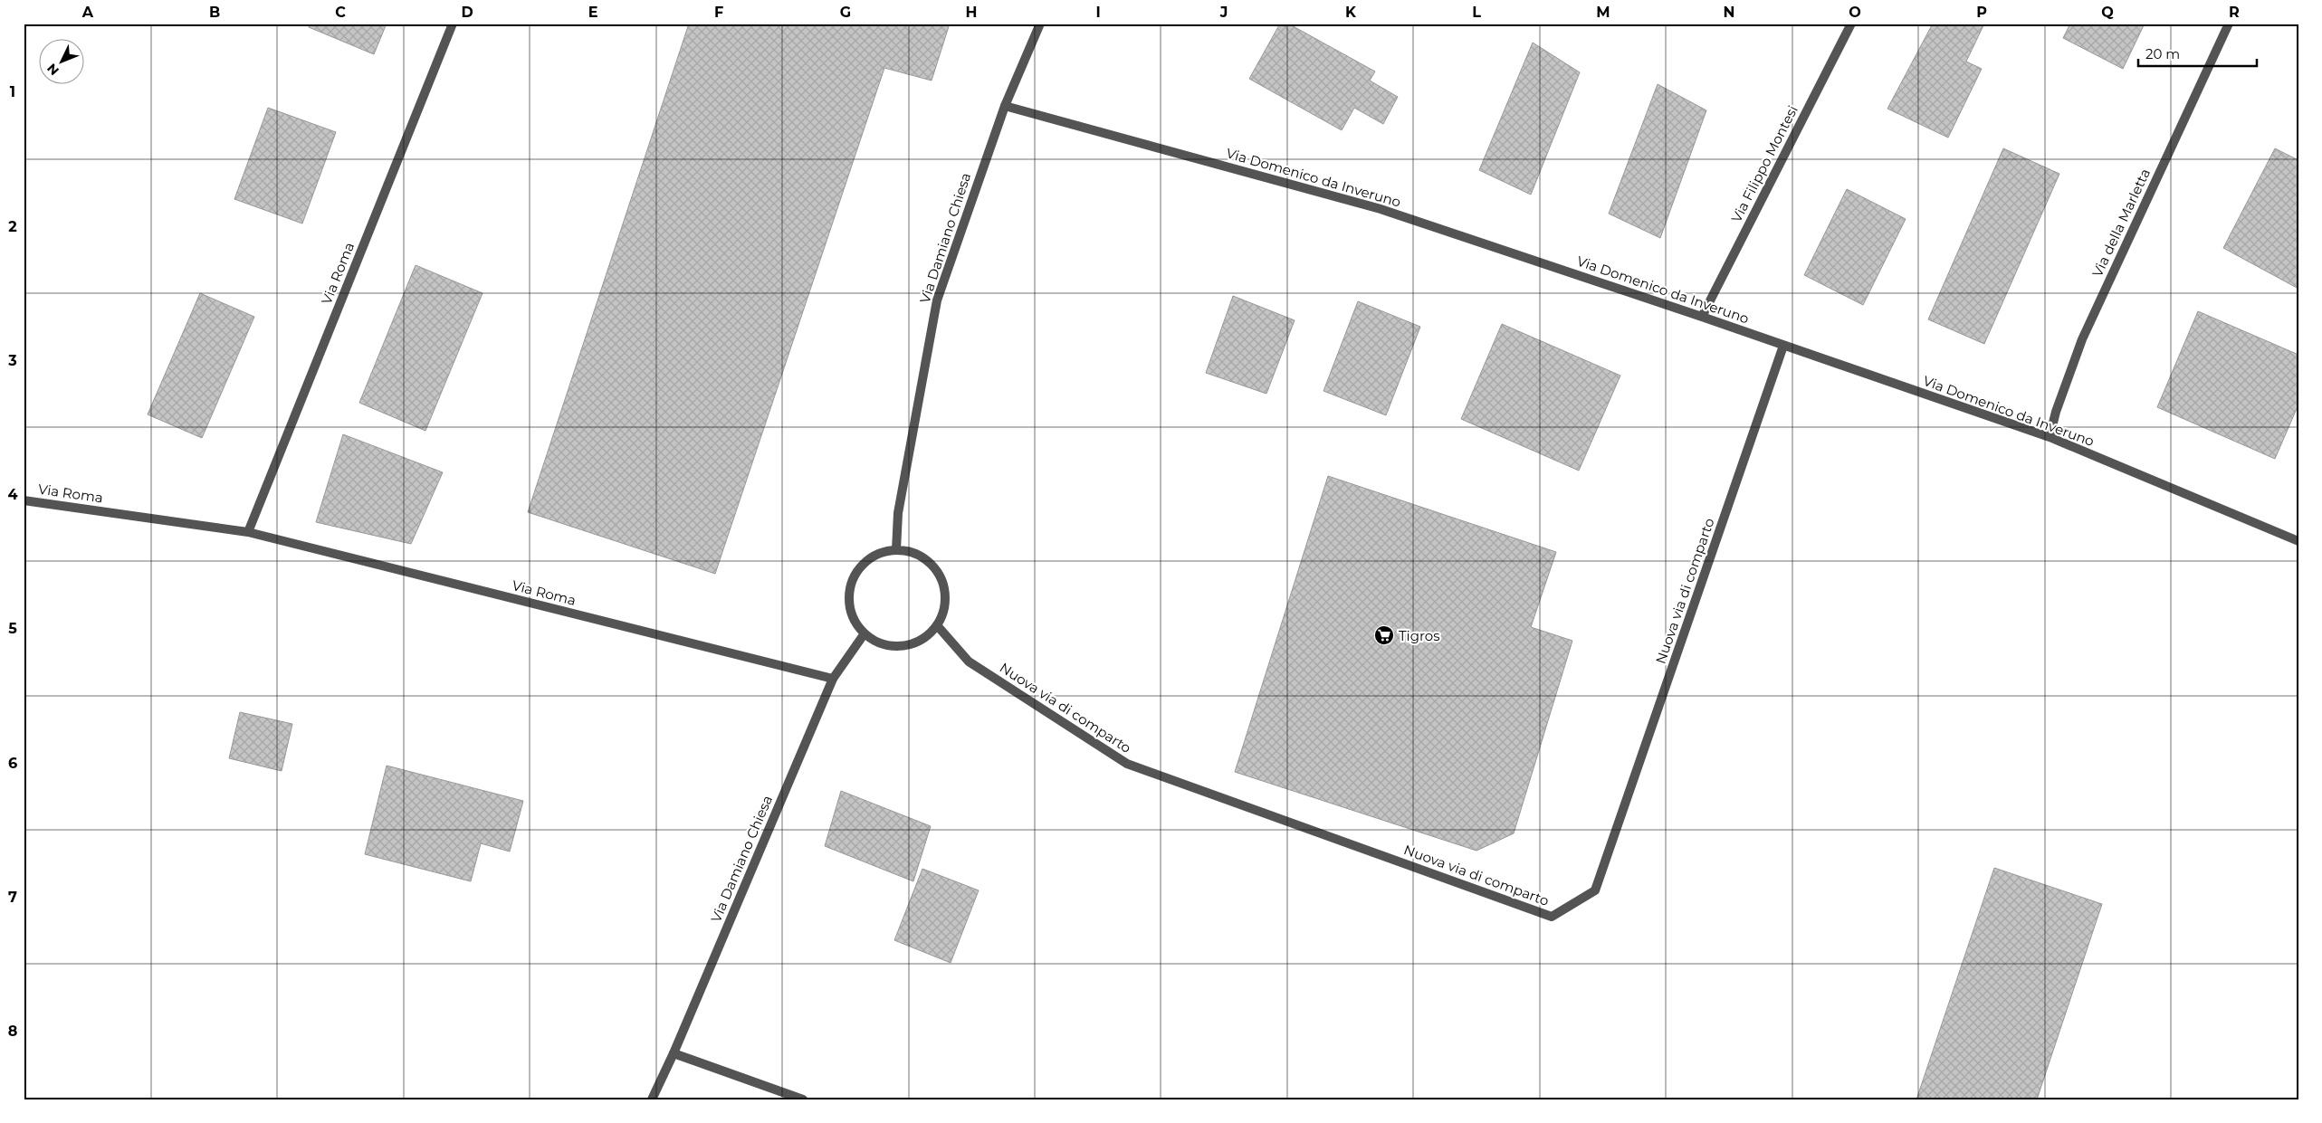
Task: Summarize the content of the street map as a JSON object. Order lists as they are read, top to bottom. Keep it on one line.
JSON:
{"streets":{"street":["Via Filippo Montesi","Via Domenico da Inveruno","Via della Marletta","Via Damiano Chiesa","Via Roma","Nuova via di comparto"]},"crossings":[["Via Filippo Montesi","Via Domenico da Inveruno"],["Via Domenico da Inveruno","Via della Marletta"],["Via Domenico da Inveruno","Via Damiano Chiesa"],["Via Domenico da Inveruno","Nuova via di comparto"],["Via Damiano Chiesa","Via Roma"],["Via Damiano Chiesa","Nuova via di comparto"]],"places":{"supermarket":["Tigros"]},"scale_bar":"20 m","north":"bottom left","grid":{"columns":["A","B","C","D","E","F","G","H","I","J","K","L","M","N","O","P","Q","R"],"rows":["1","2","3","4","5","6","7","8"]}}
